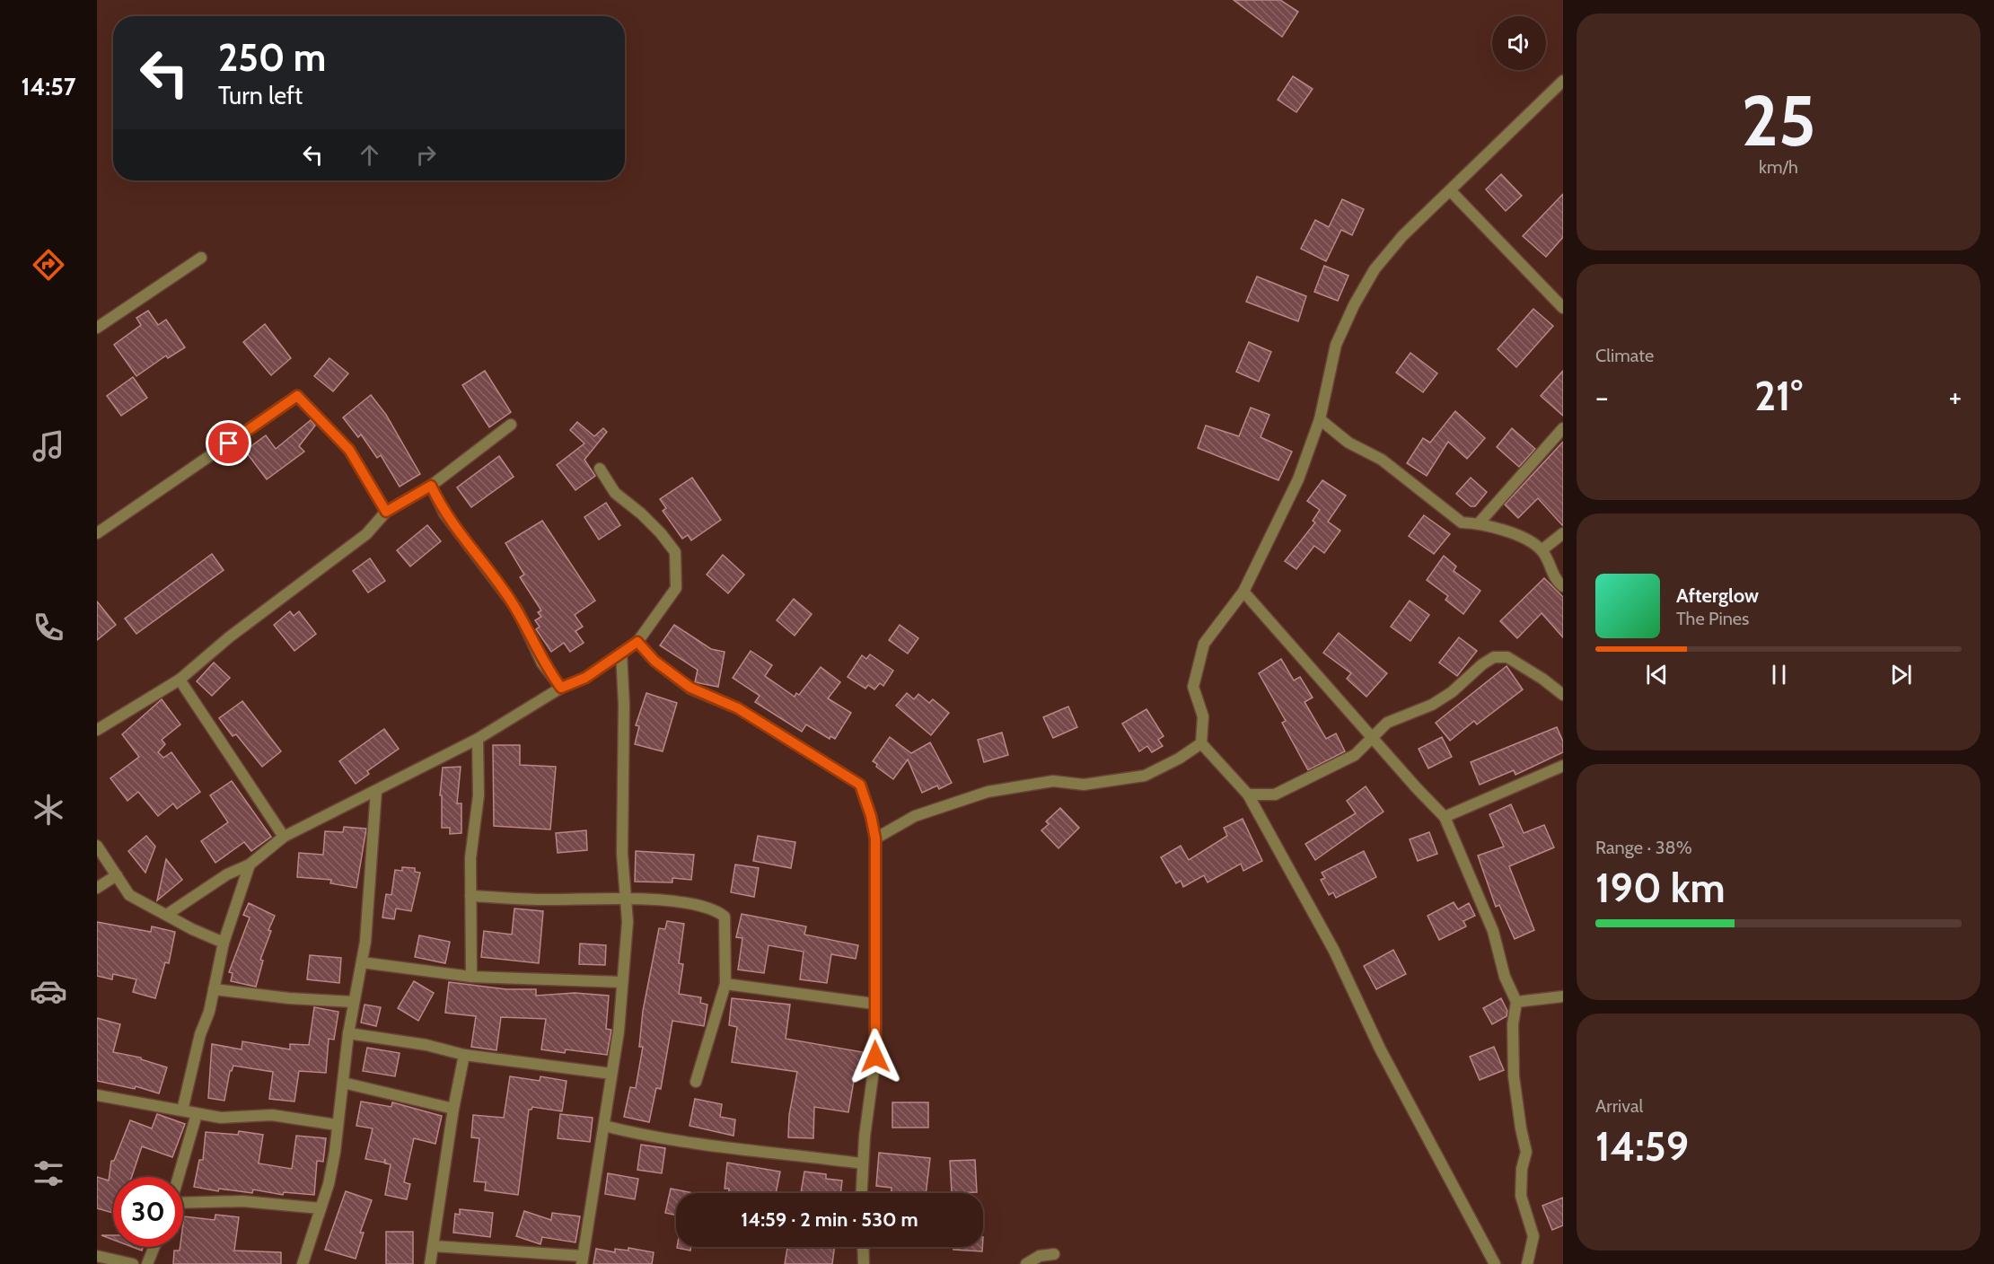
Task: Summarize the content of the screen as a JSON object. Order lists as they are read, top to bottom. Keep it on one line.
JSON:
{"page":{"tabs":"14:57","tile":[["25","km/h"],"Climate",["Range · 38%","190 km"],["Arrival","14:59"]],"turn":["250 m","Turn left"],"heat":["−","21°","+"],"song":["Afterglow","The Pines"],"limit":"30","trip":"14:59 · 2 min · 530 m"}}
